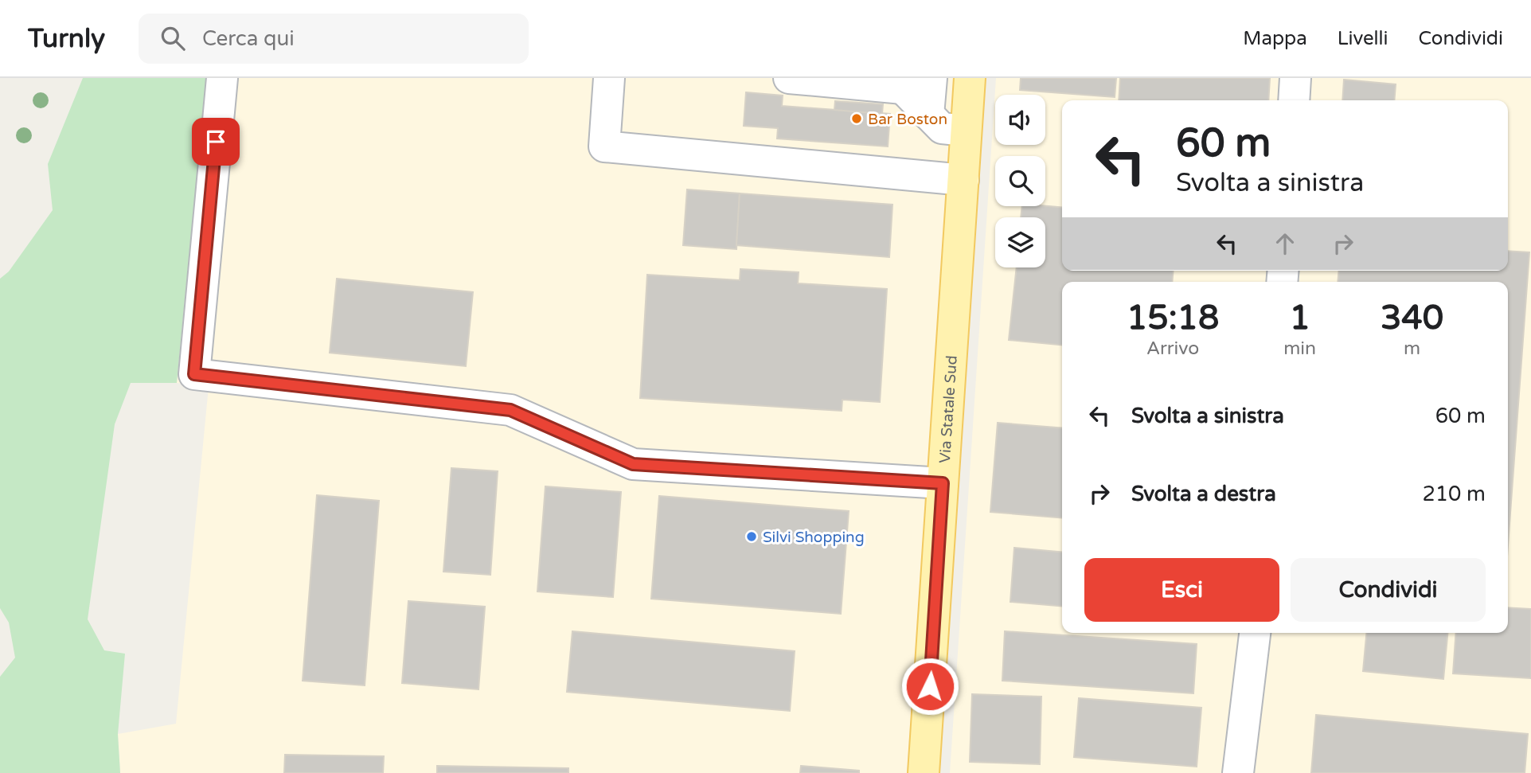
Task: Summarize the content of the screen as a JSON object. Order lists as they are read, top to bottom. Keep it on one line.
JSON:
{"streets":{"main road":["Via Statale Sud"]},"places":["Bar Boston","Silvi Shopping"],"page":{"header":"Turnly","search":"Cerca qui","nav":["Mappa","Livelli","Condividi"],"turn":["60 m","Svolta a sinistra"],"eta":["15:18","Arrivo","1","min","340","m"],"list":[{"name":"Svolta a sinistra","value":"60 m"},{"name":"Svolta a destra","value":"210 m"}],"buttons":["Esci","Condividi"]}}
